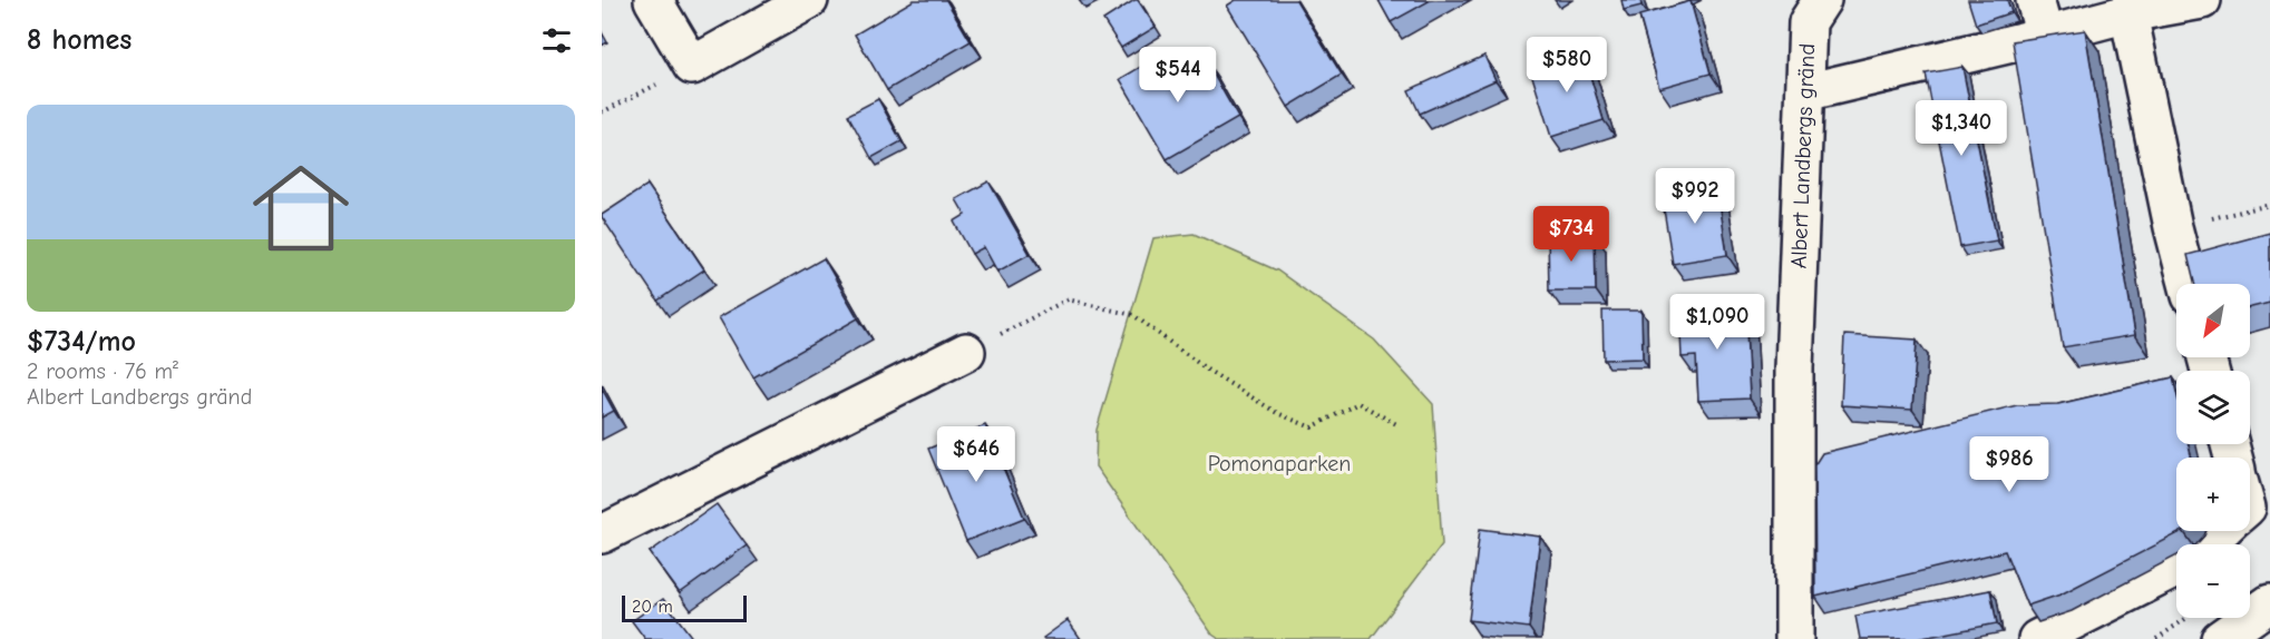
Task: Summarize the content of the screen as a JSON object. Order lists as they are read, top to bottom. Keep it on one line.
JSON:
{"streets":{"street":["Albert Landbergs gränd"]},"parks":["Pomonaparken"],"scale_bar":"20 m","north":"bottom left","page":{"heading":"8 homes","price":["$580","$544","$1,340","$992","$734","$1,090","$646","$986"],"list":[{"name":"$734/mo","note":"2 rooms · 76 m² · Albert Landbergs gränd"}],"map_buttons":["+","−"],"scale":"20 m"}}
